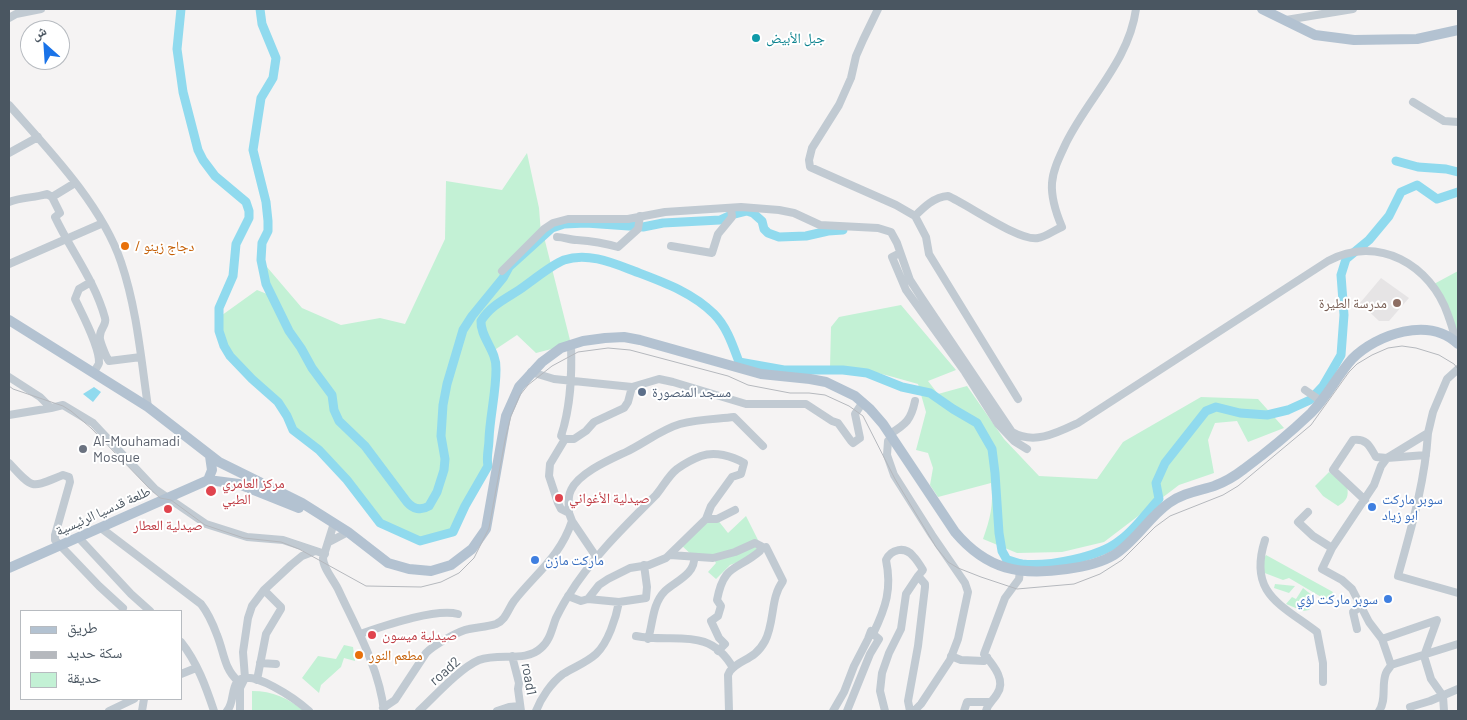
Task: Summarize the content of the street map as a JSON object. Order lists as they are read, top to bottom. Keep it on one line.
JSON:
{"streets":{"main road":["طلعة قدسيا الرئيسية"],"street":["road2","road1"]},"crossings":[["road2","road1"]],"places":["جبل الأبيض","/ دجاج زينو","مدرسة الطيرة","مسجد المنصورة","Al-Mouhamadi Mosque","مركز العامري الطبي","صيدلية الأغواني","سوبر ماركت ابو زياد","صيدلية العطار","ماركت مازن","سوبر ماركت لؤي","صيدلية ميسون","مطعم النور"],"legend":["طريق","سكة حديد","حديقة"],"north":"top left"}
